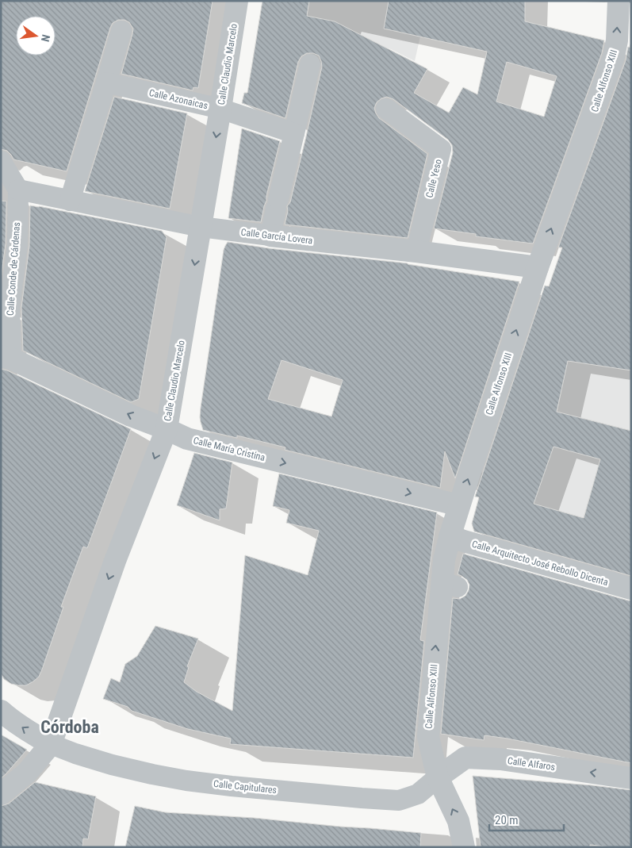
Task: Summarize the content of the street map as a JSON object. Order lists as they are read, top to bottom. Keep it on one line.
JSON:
{"streets":{"street":["Calle Claudio Marcelo","Calle Alfonso XIII","Calle Azonaicas","Calle Yeso","Calle García Lovera","Calle Conde de Cárdenas","Calle María Cristina","Calle Arquitecto José Rebollo Dicenta","Calle Alfaros","Calle Capitulares"]},"crossings":[["Calle Claudio Marcelo","Calle Azonaicas"],["Calle Claudio Marcelo","Calle García Lovera"],["Calle Claudio Marcelo","Calle María Cristina"],["Calle Claudio Marcelo","Calle Capitulares"],["Calle Alfonso XIII","Calle García Lovera"],["Calle Alfonso XIII","Calle María Cristina"],["Calle Alfonso XIII","Calle Arquitecto José Rebollo Dicenta"],["Calle Alfonso XIII","Calle Alfaros"],["Calle Alfonso XIII","Calle Capitulares"],["Calle Yeso","Calle García Lovera"],["Calle García Lovera","Calle Conde de Cárdenas"],["Calle Conde de Cárdenas","Calle María Cristina"],["Calle Alfaros","Calle Capitulares"]],"one_way":["Calle Alfonso XIII","Calle Alfaros"],"districts":["Córdoba"],"scale_bar":"20 m","north":"right"}
